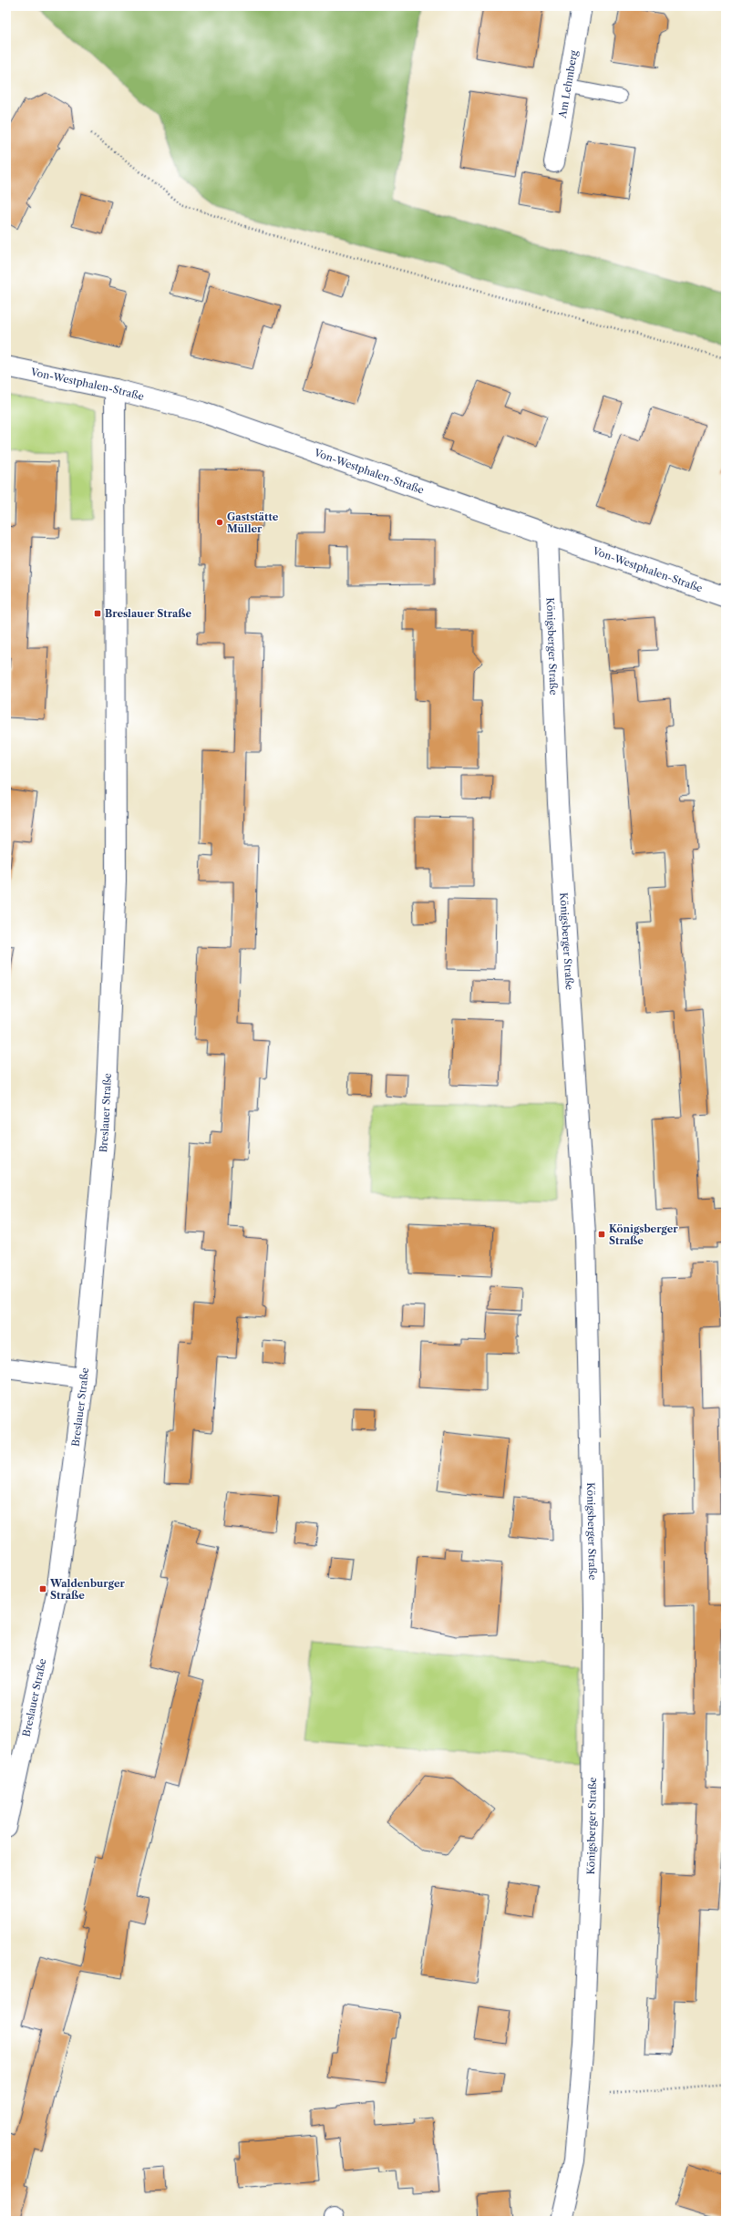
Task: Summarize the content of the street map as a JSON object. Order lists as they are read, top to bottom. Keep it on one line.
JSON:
{"streets":{"street":["Am Lehmberg","Von-Westphalen-Straße","Königsberger Straße","Breslauer Straße"]},"crossings":[["Von-Westphalen-Straße","Königsberger Straße"],["Von-Westphalen-Straße","Breslauer Straße"]],"places":{"other":["Gaststätte Müller"],"transit":["Breslauer Straße","Königsberger Straße","Waldenburger Straße"]}}
